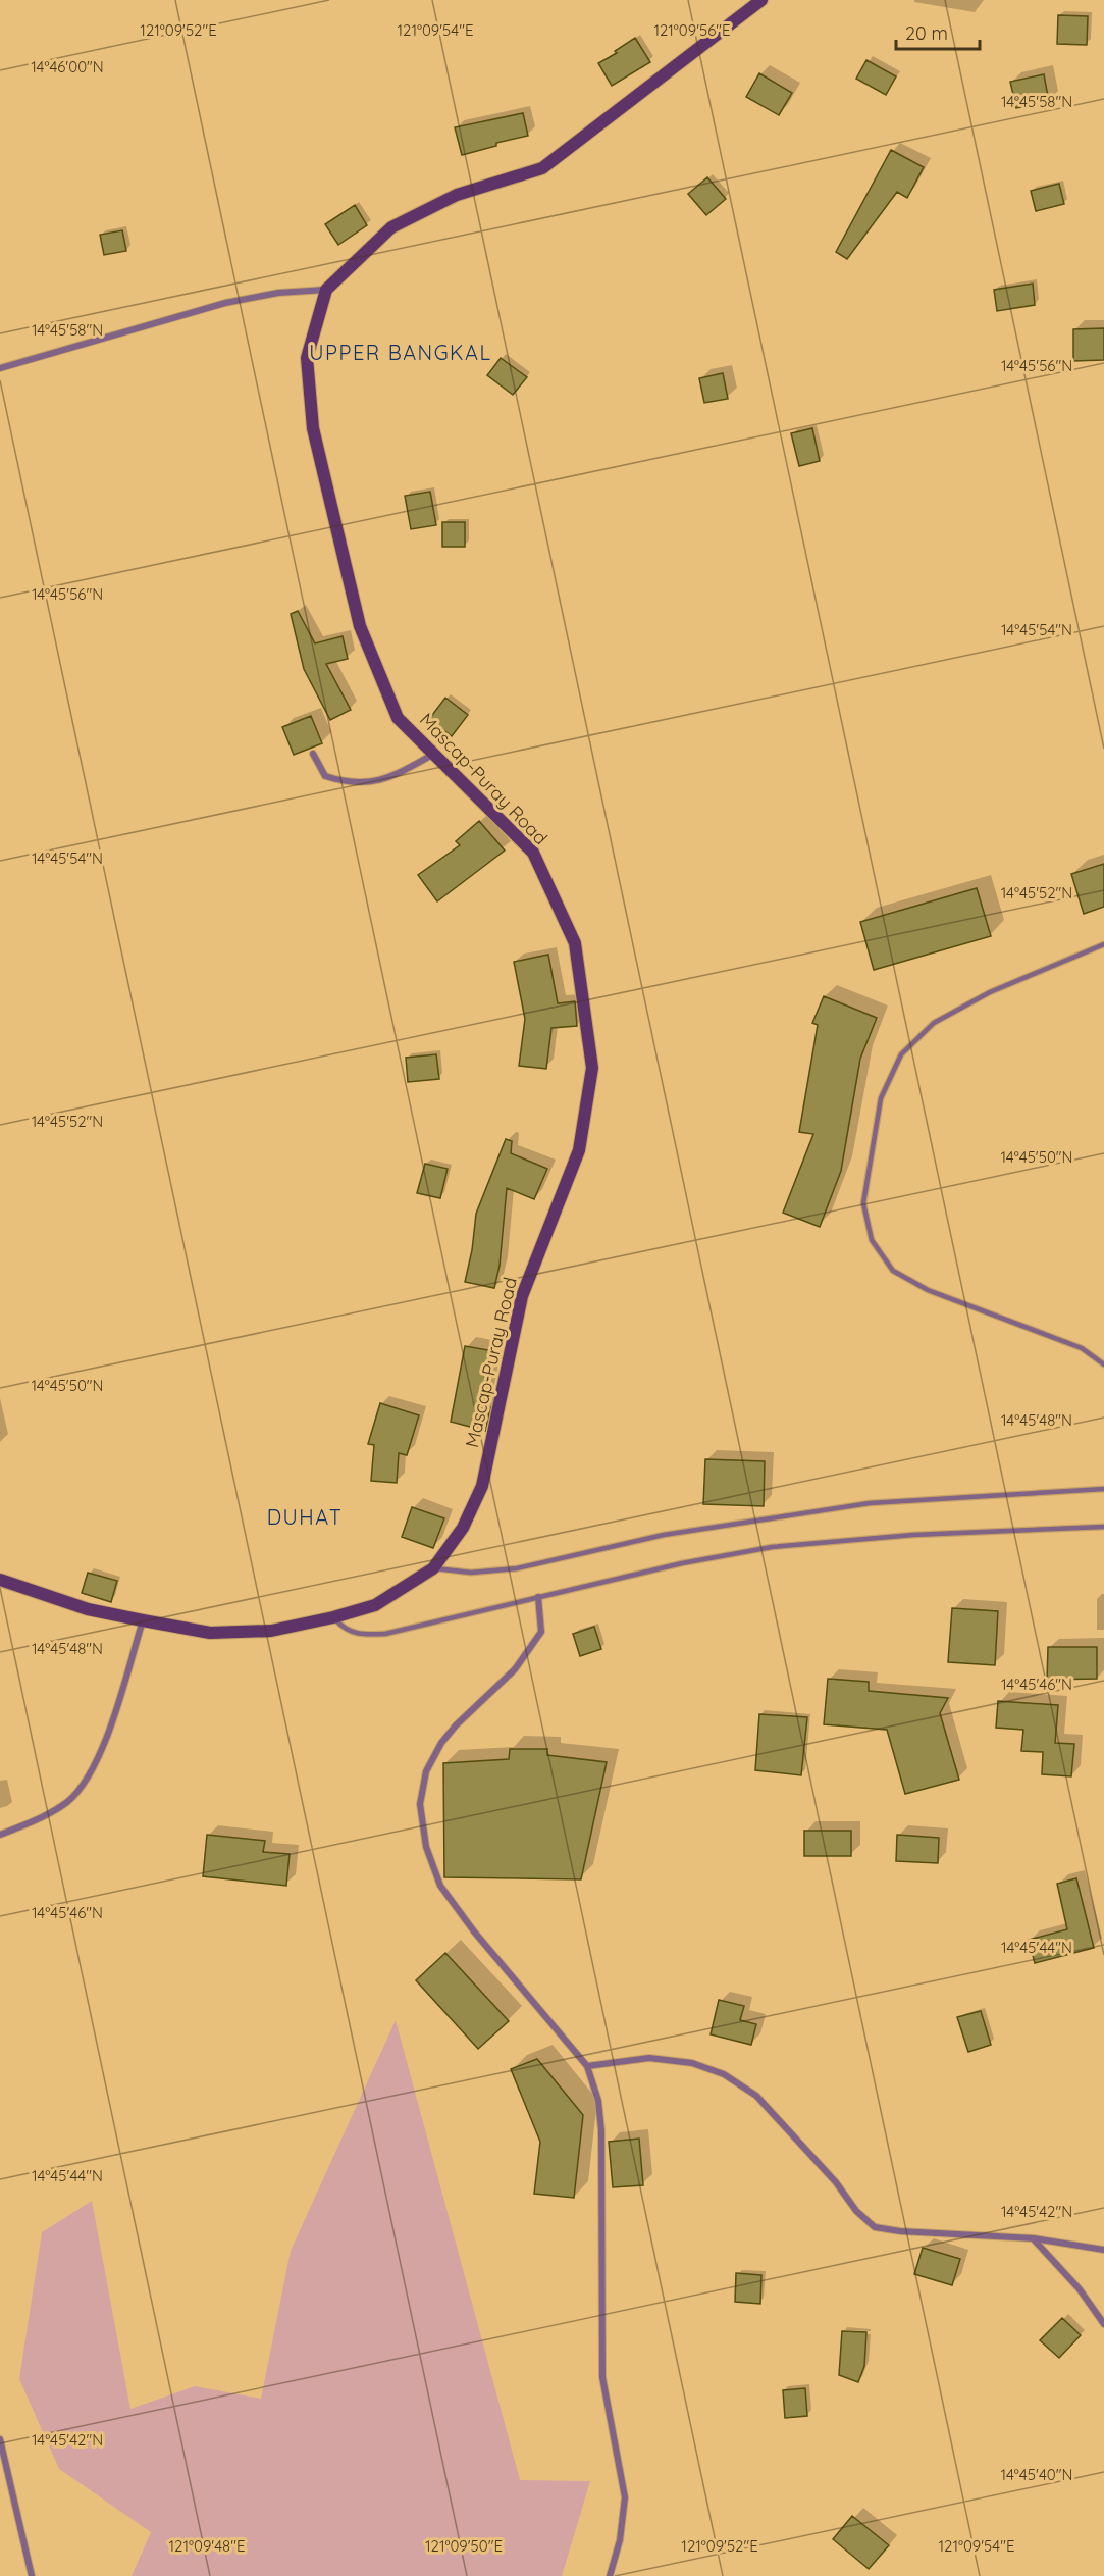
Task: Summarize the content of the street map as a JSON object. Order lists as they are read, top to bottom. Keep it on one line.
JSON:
{"streets":{"street":["Mascap-Puray Road"]},"districts":["UPPER BANGKAL","DUHAT"],"scale_bar":"20 m","coordinates":["121°09'52\"E","121°09'54\"E","121°09'56\"E","14°46'00\"N","14°45'58\"N","14°45'56\"N","14°45'54\"N","14°45'52\"N","14°45'50\"N","14°45'48\"N","14°45'46\"N","14°45'44\"N","14°45'42\"N","14°45'40\"N","121°09'48\"E","121°09'50\"E"]}
